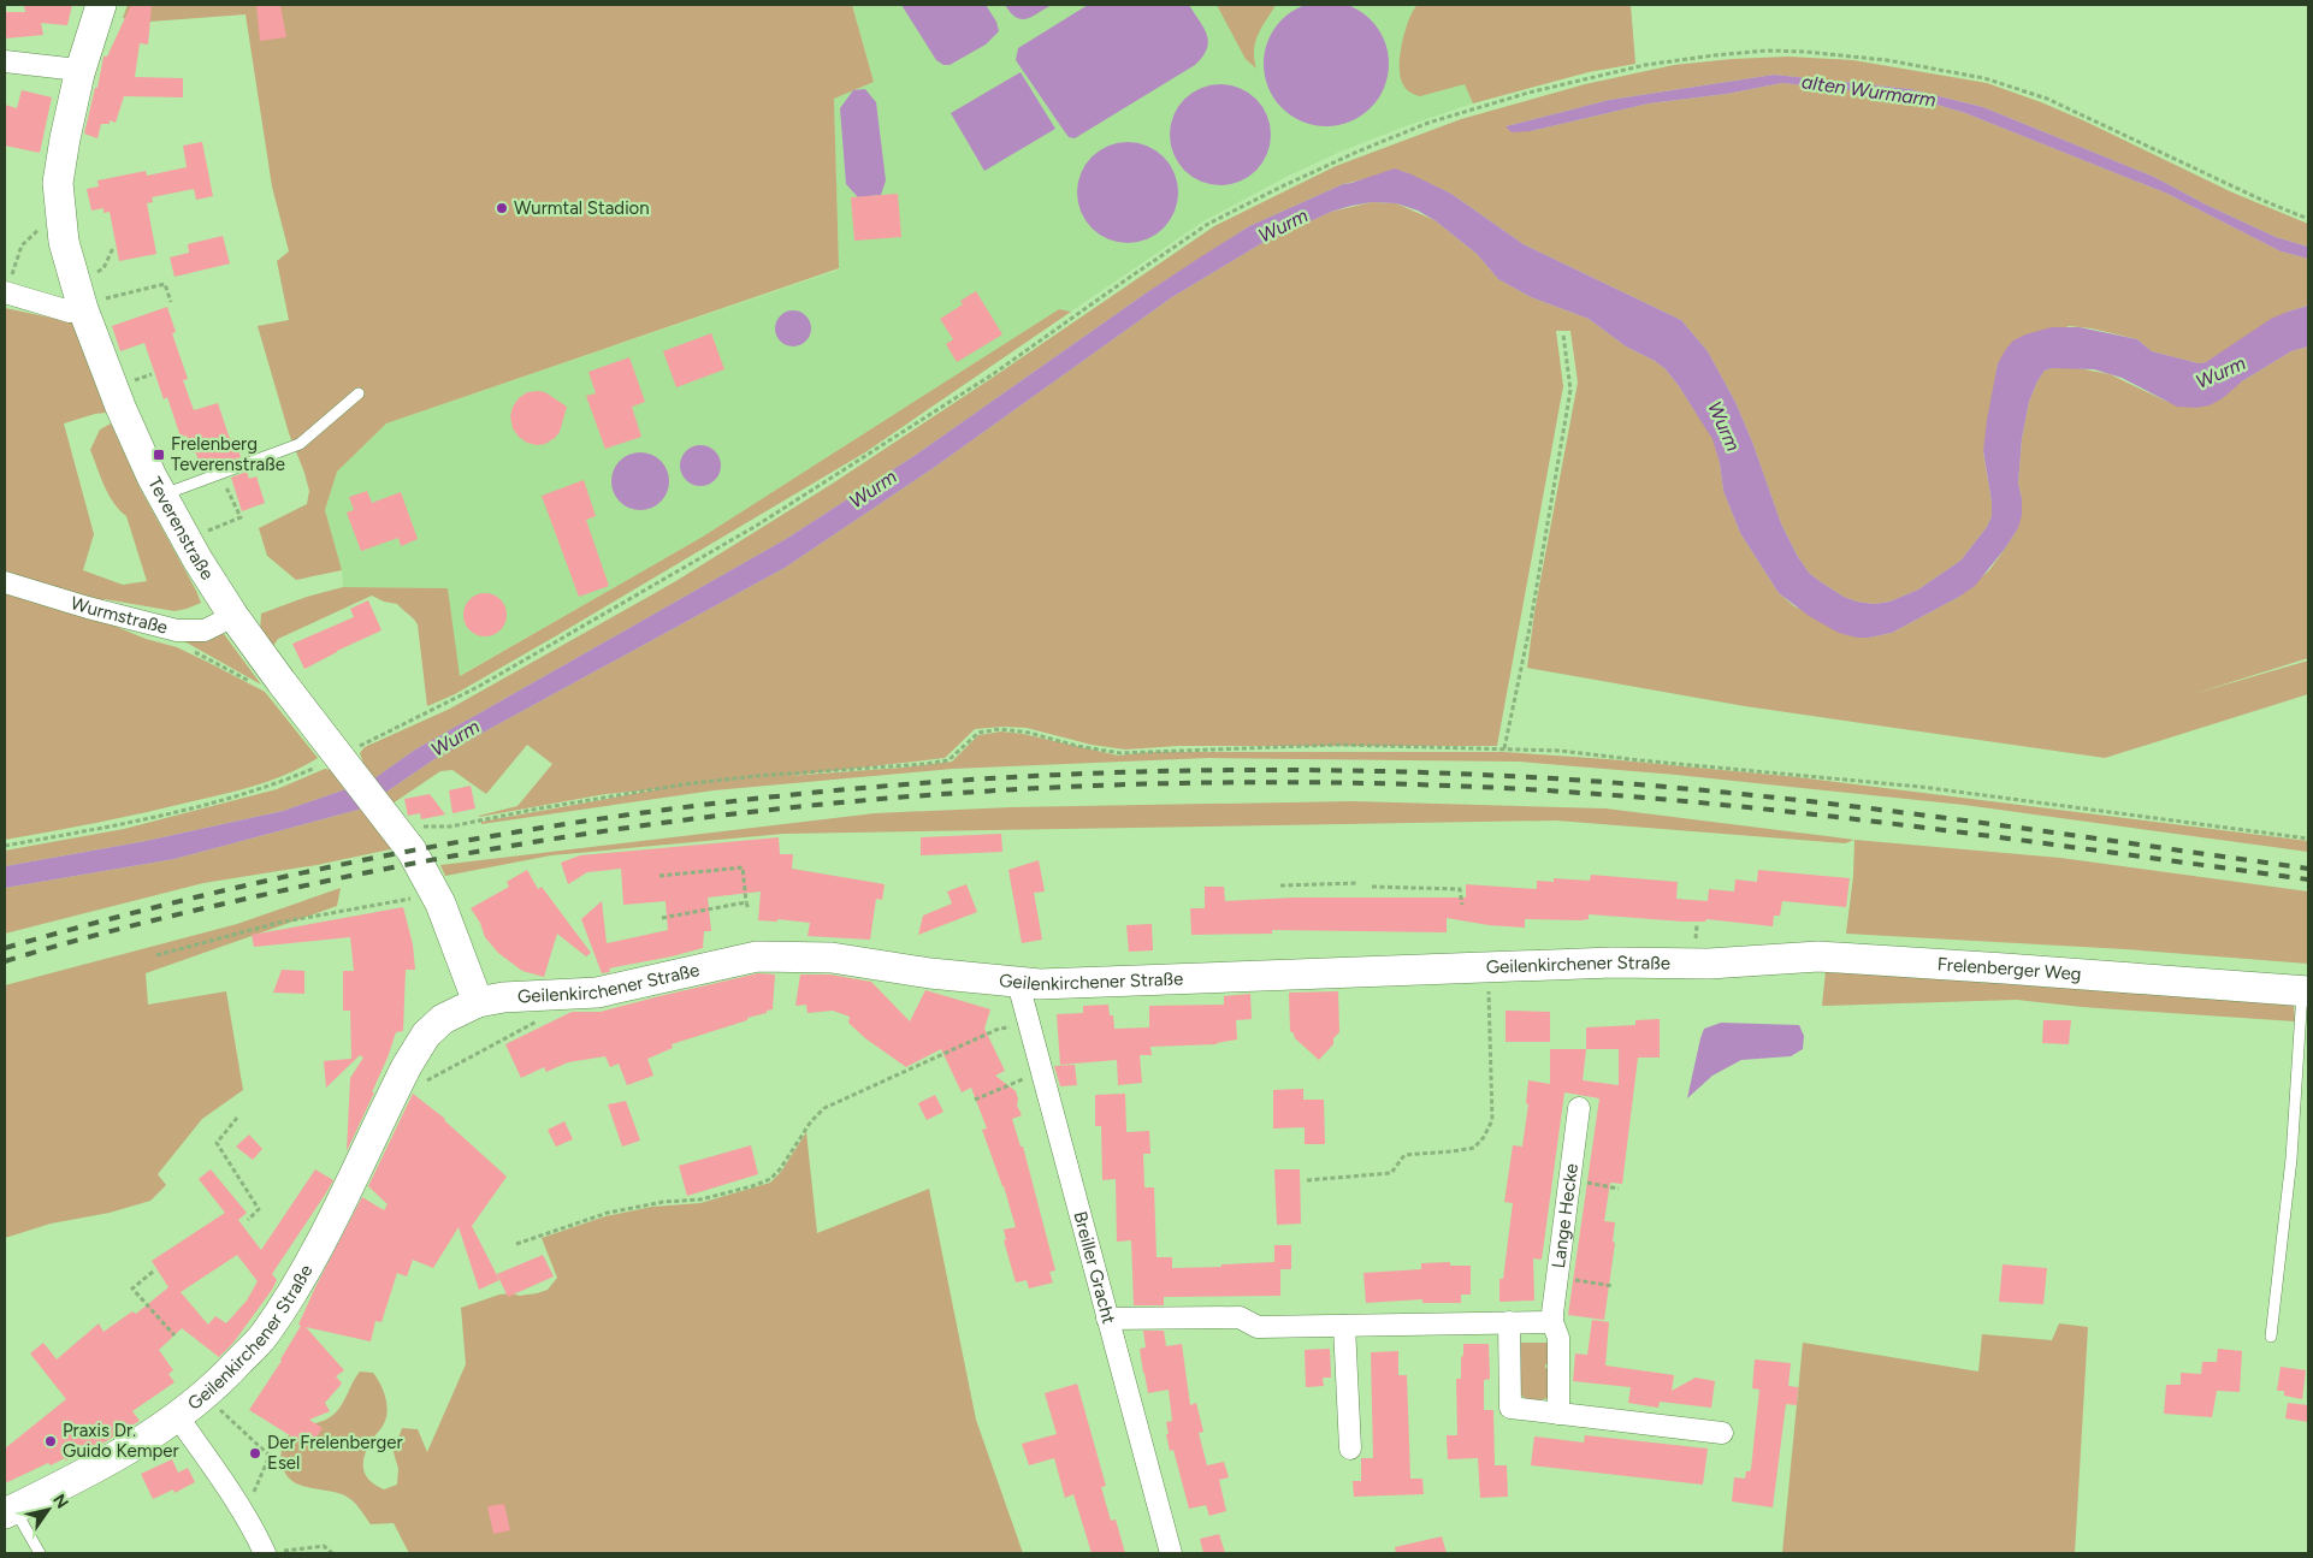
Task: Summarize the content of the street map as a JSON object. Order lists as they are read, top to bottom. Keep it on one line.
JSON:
{"streets":{"main road":["Teverenstraße","Geilenkirchener Straße","Frelenberger Weg"],"street":["Wurmstraße","Lange Hecke","Breiller Gracht"]},"crossings":[["Teverenstraße","Wurmstraße"],["Geilenkirchener Straße","Frelenberger Weg"],["Geilenkirchener Straße","Breiller Gracht"]],"water":["alten Wurmarm","Wurm"],"places":{"other":["Wurmtal Stadion","Praxis Dr. Guido Kemper","Der Frelenberger Esel"],"transit":["Frelenberg Teverenstraße"]},"north":"top right"}
